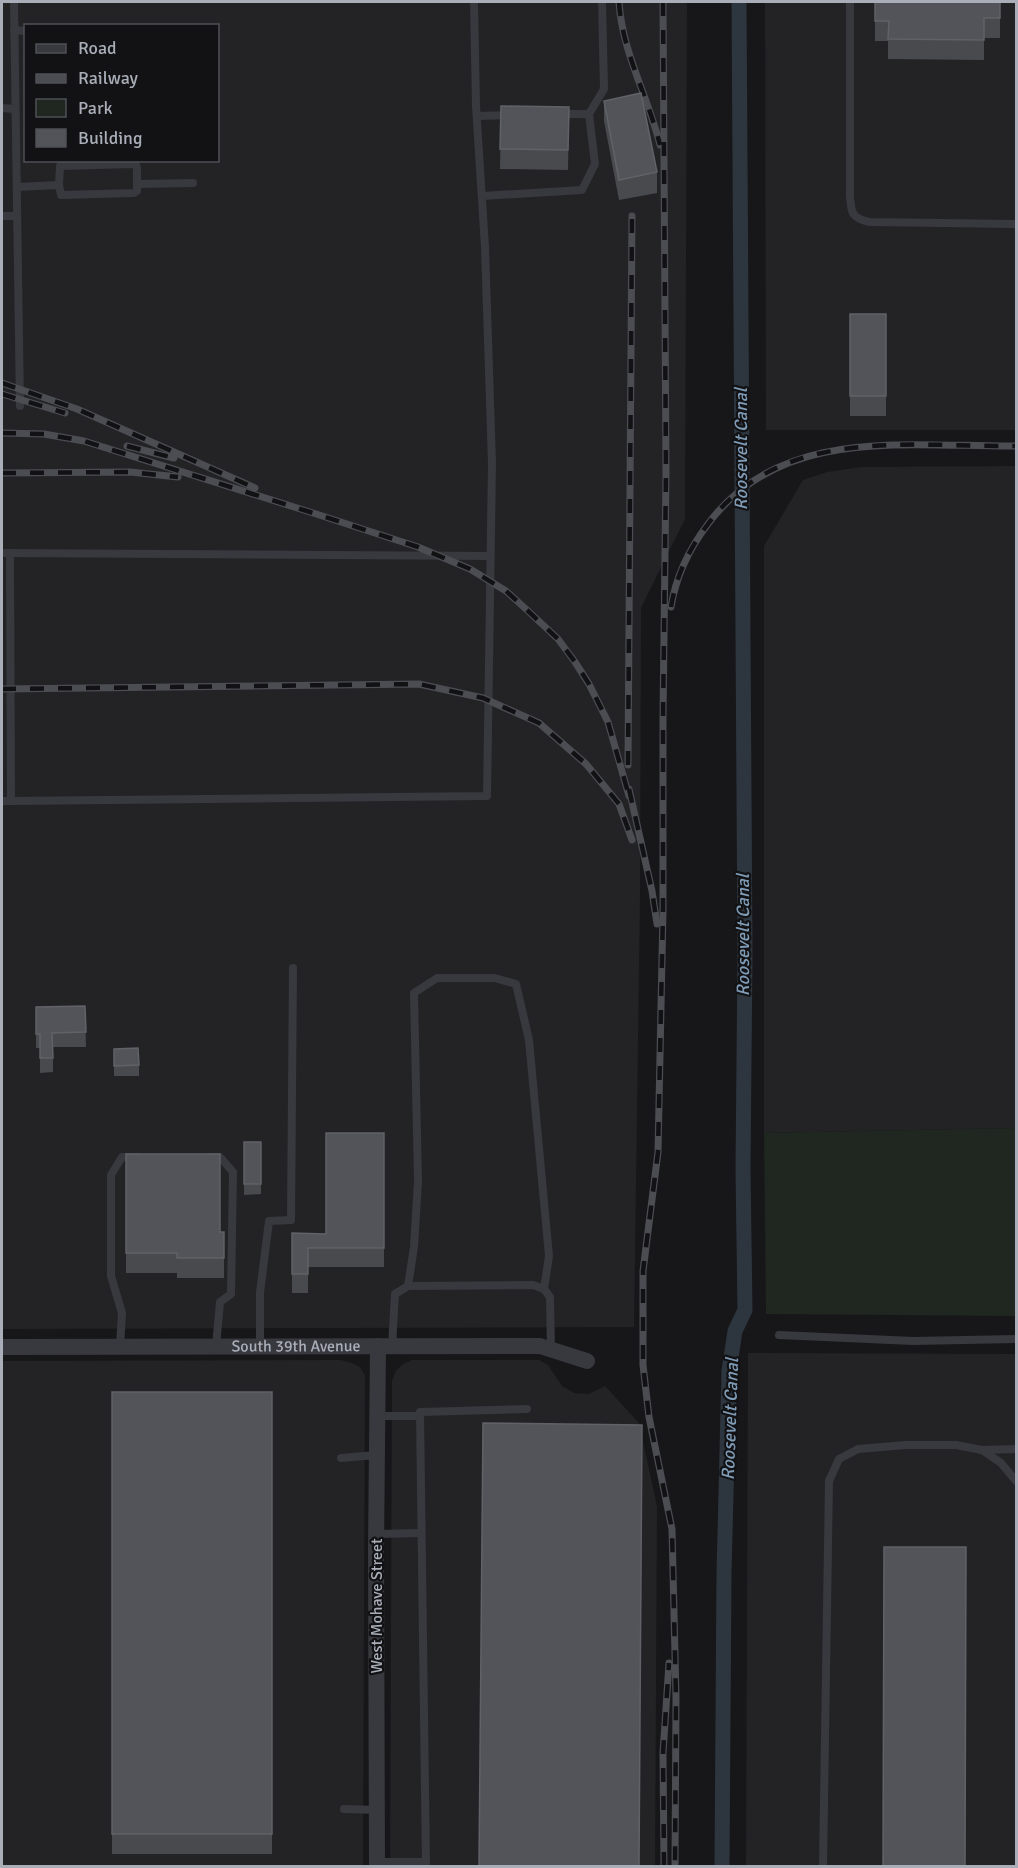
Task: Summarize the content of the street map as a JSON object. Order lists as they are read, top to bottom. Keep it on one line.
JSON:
{"streets":{"street":["South 39th Avenue","West Mohave Street"]},"crossings":[["South 39th Avenue","West Mohave Street"]],"water":["Roosevelt Canal"],"legend":["Road","Railway","Park","Building"]}
